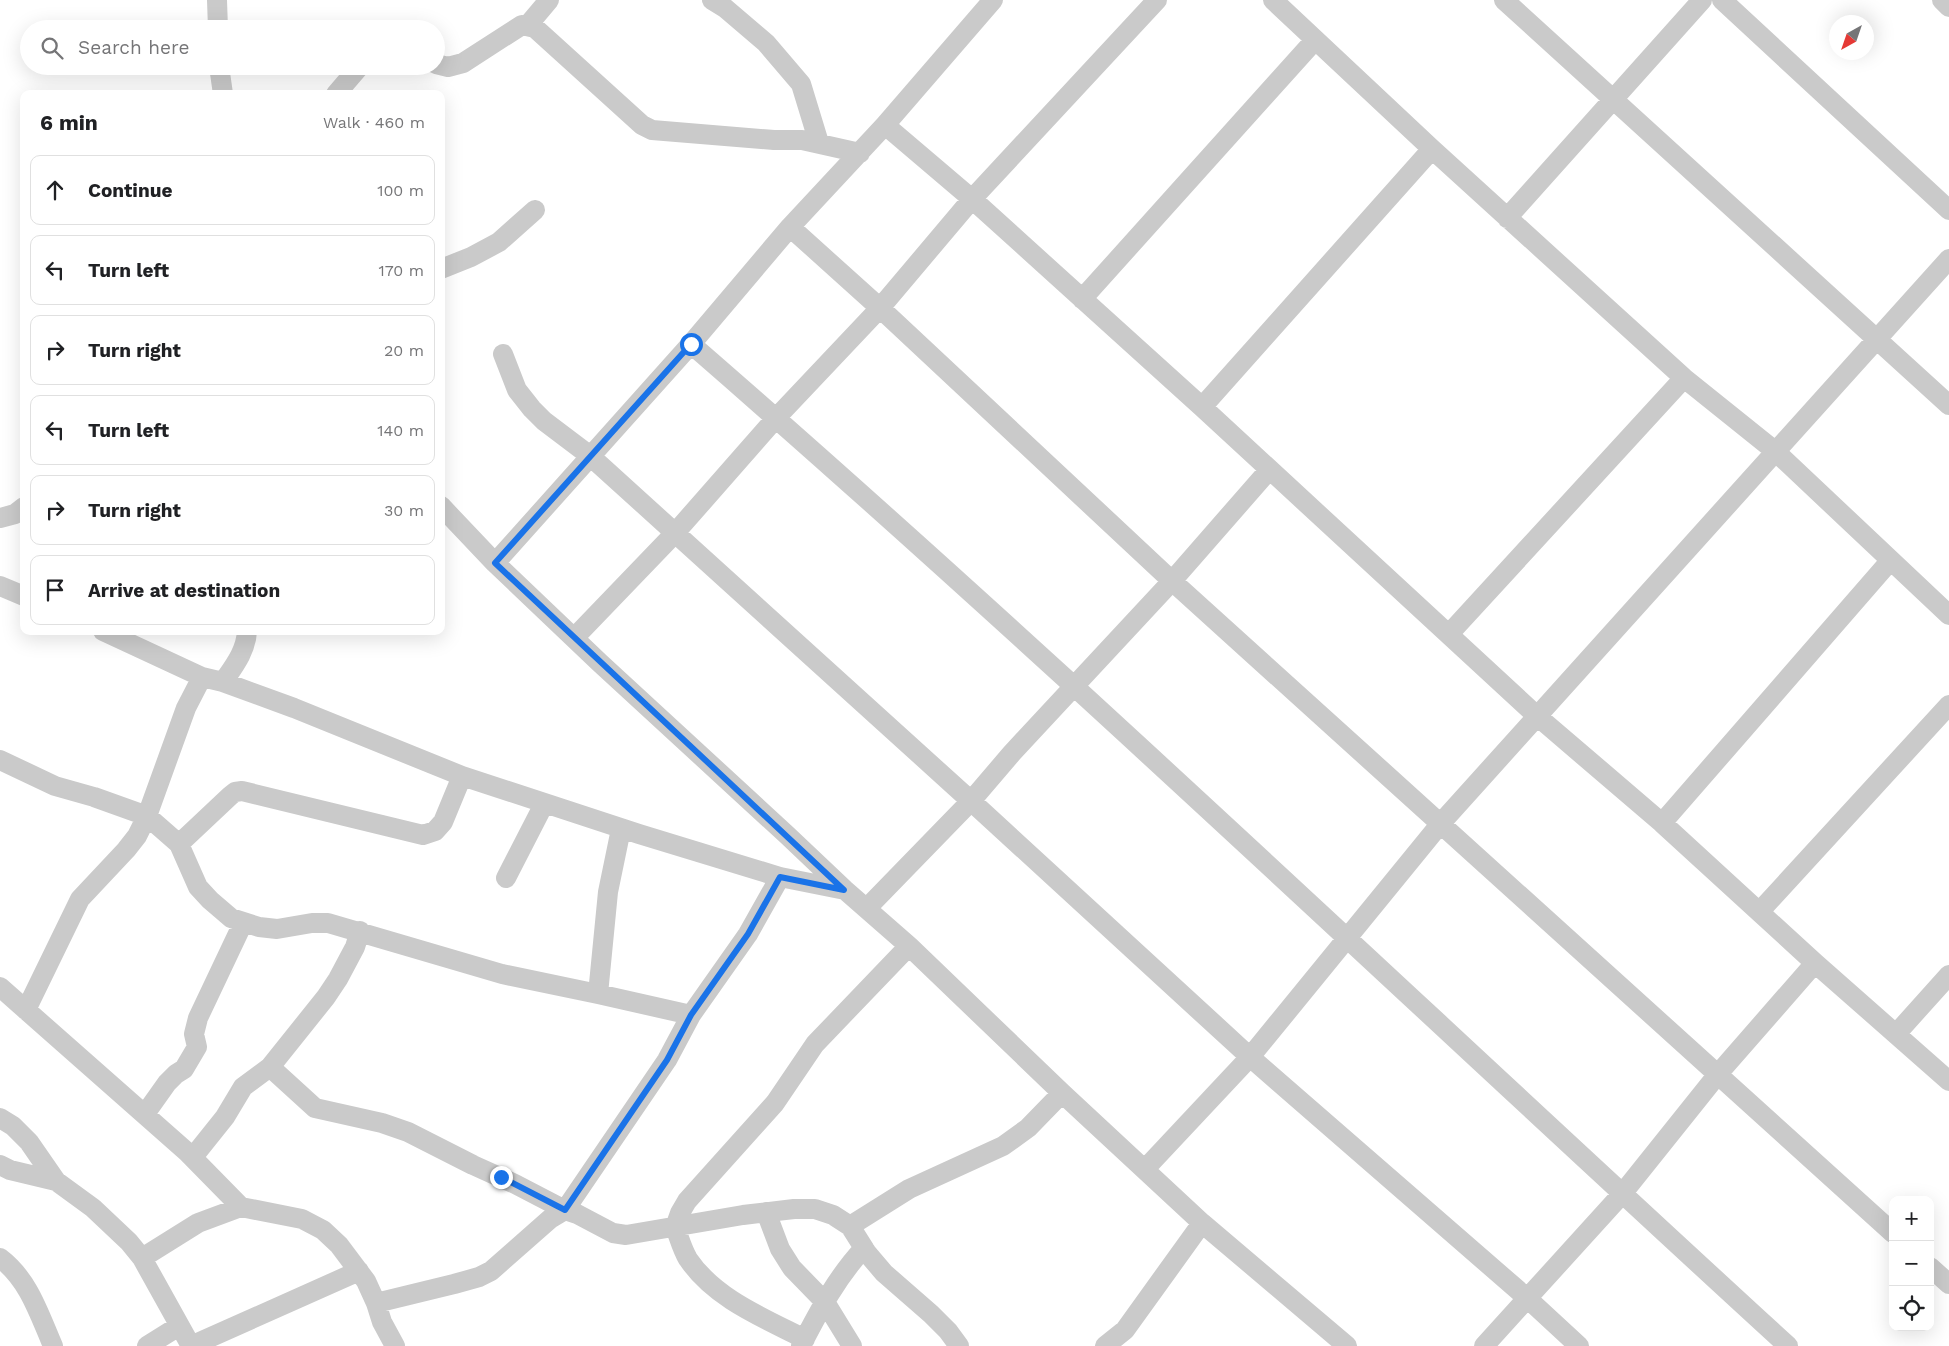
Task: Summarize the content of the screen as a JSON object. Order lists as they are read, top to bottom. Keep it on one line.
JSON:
{"north":"bottom left","page":{"search":"Search here","heading":["6 min","Walk · 460 m"],"list":[["Continue","100 m"],["Turn left","170 m"],["Turn right","20 m"],["Turn left","140 m"],["Turn right","30 m"],"Arrive at destination"],"map_buttons":["+","−"]}}
